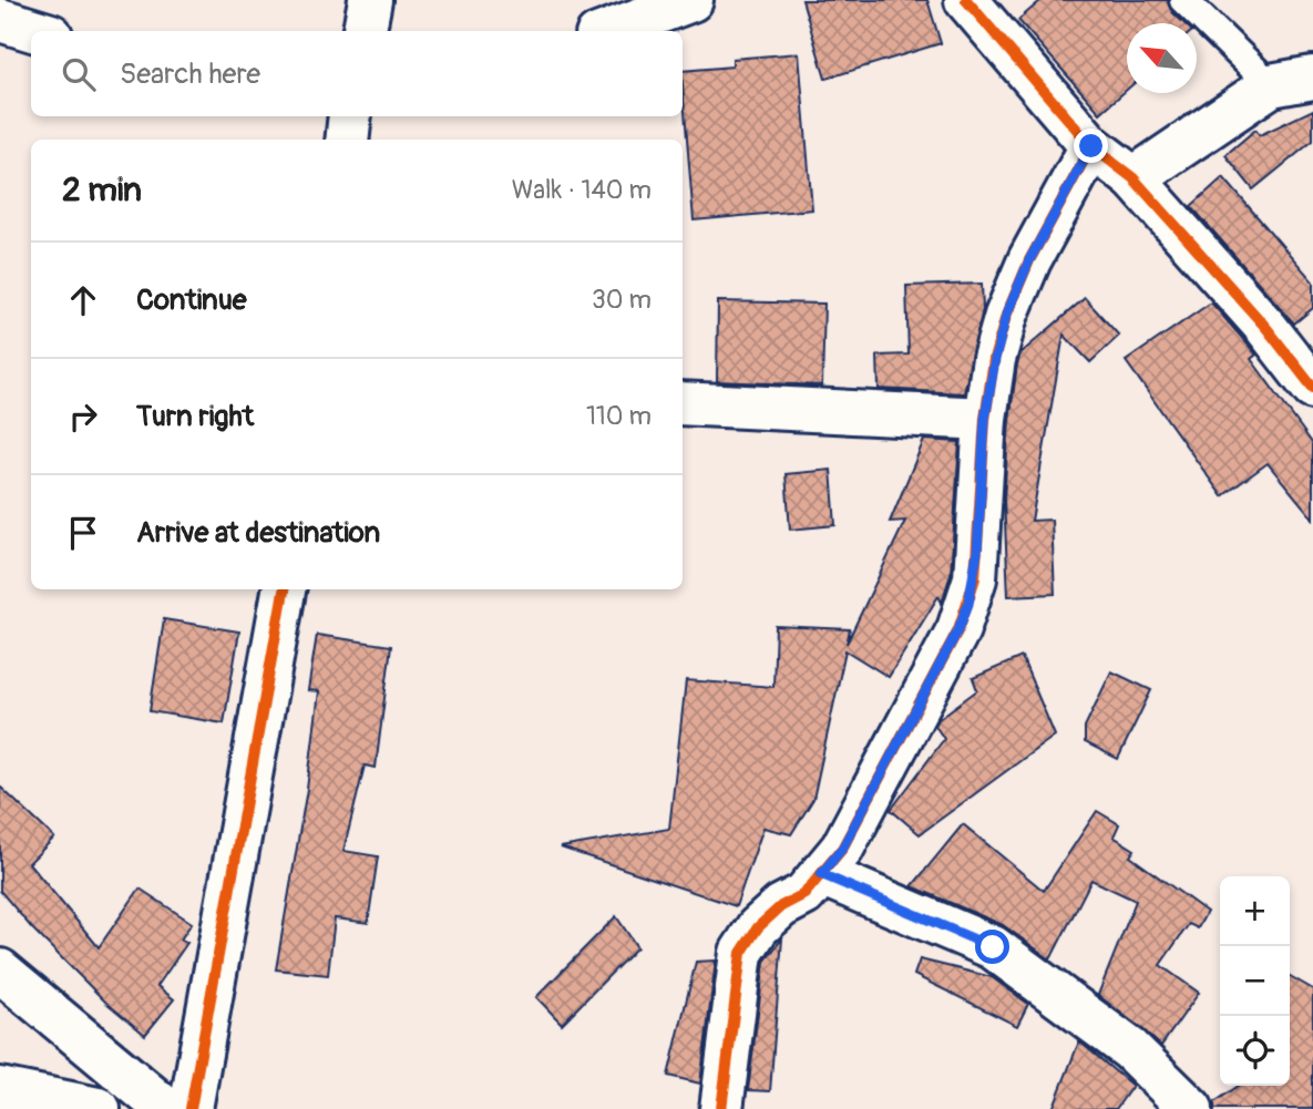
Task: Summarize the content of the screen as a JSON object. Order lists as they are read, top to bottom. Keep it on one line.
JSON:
{"north":"top left","page":{"search":"Search here","heading":["2 min","Walk · 140 m"],"list":[["Continue","30 m"],["Turn right","110 m"],"Arrive at destination"],"map_buttons":["+","−"]}}
